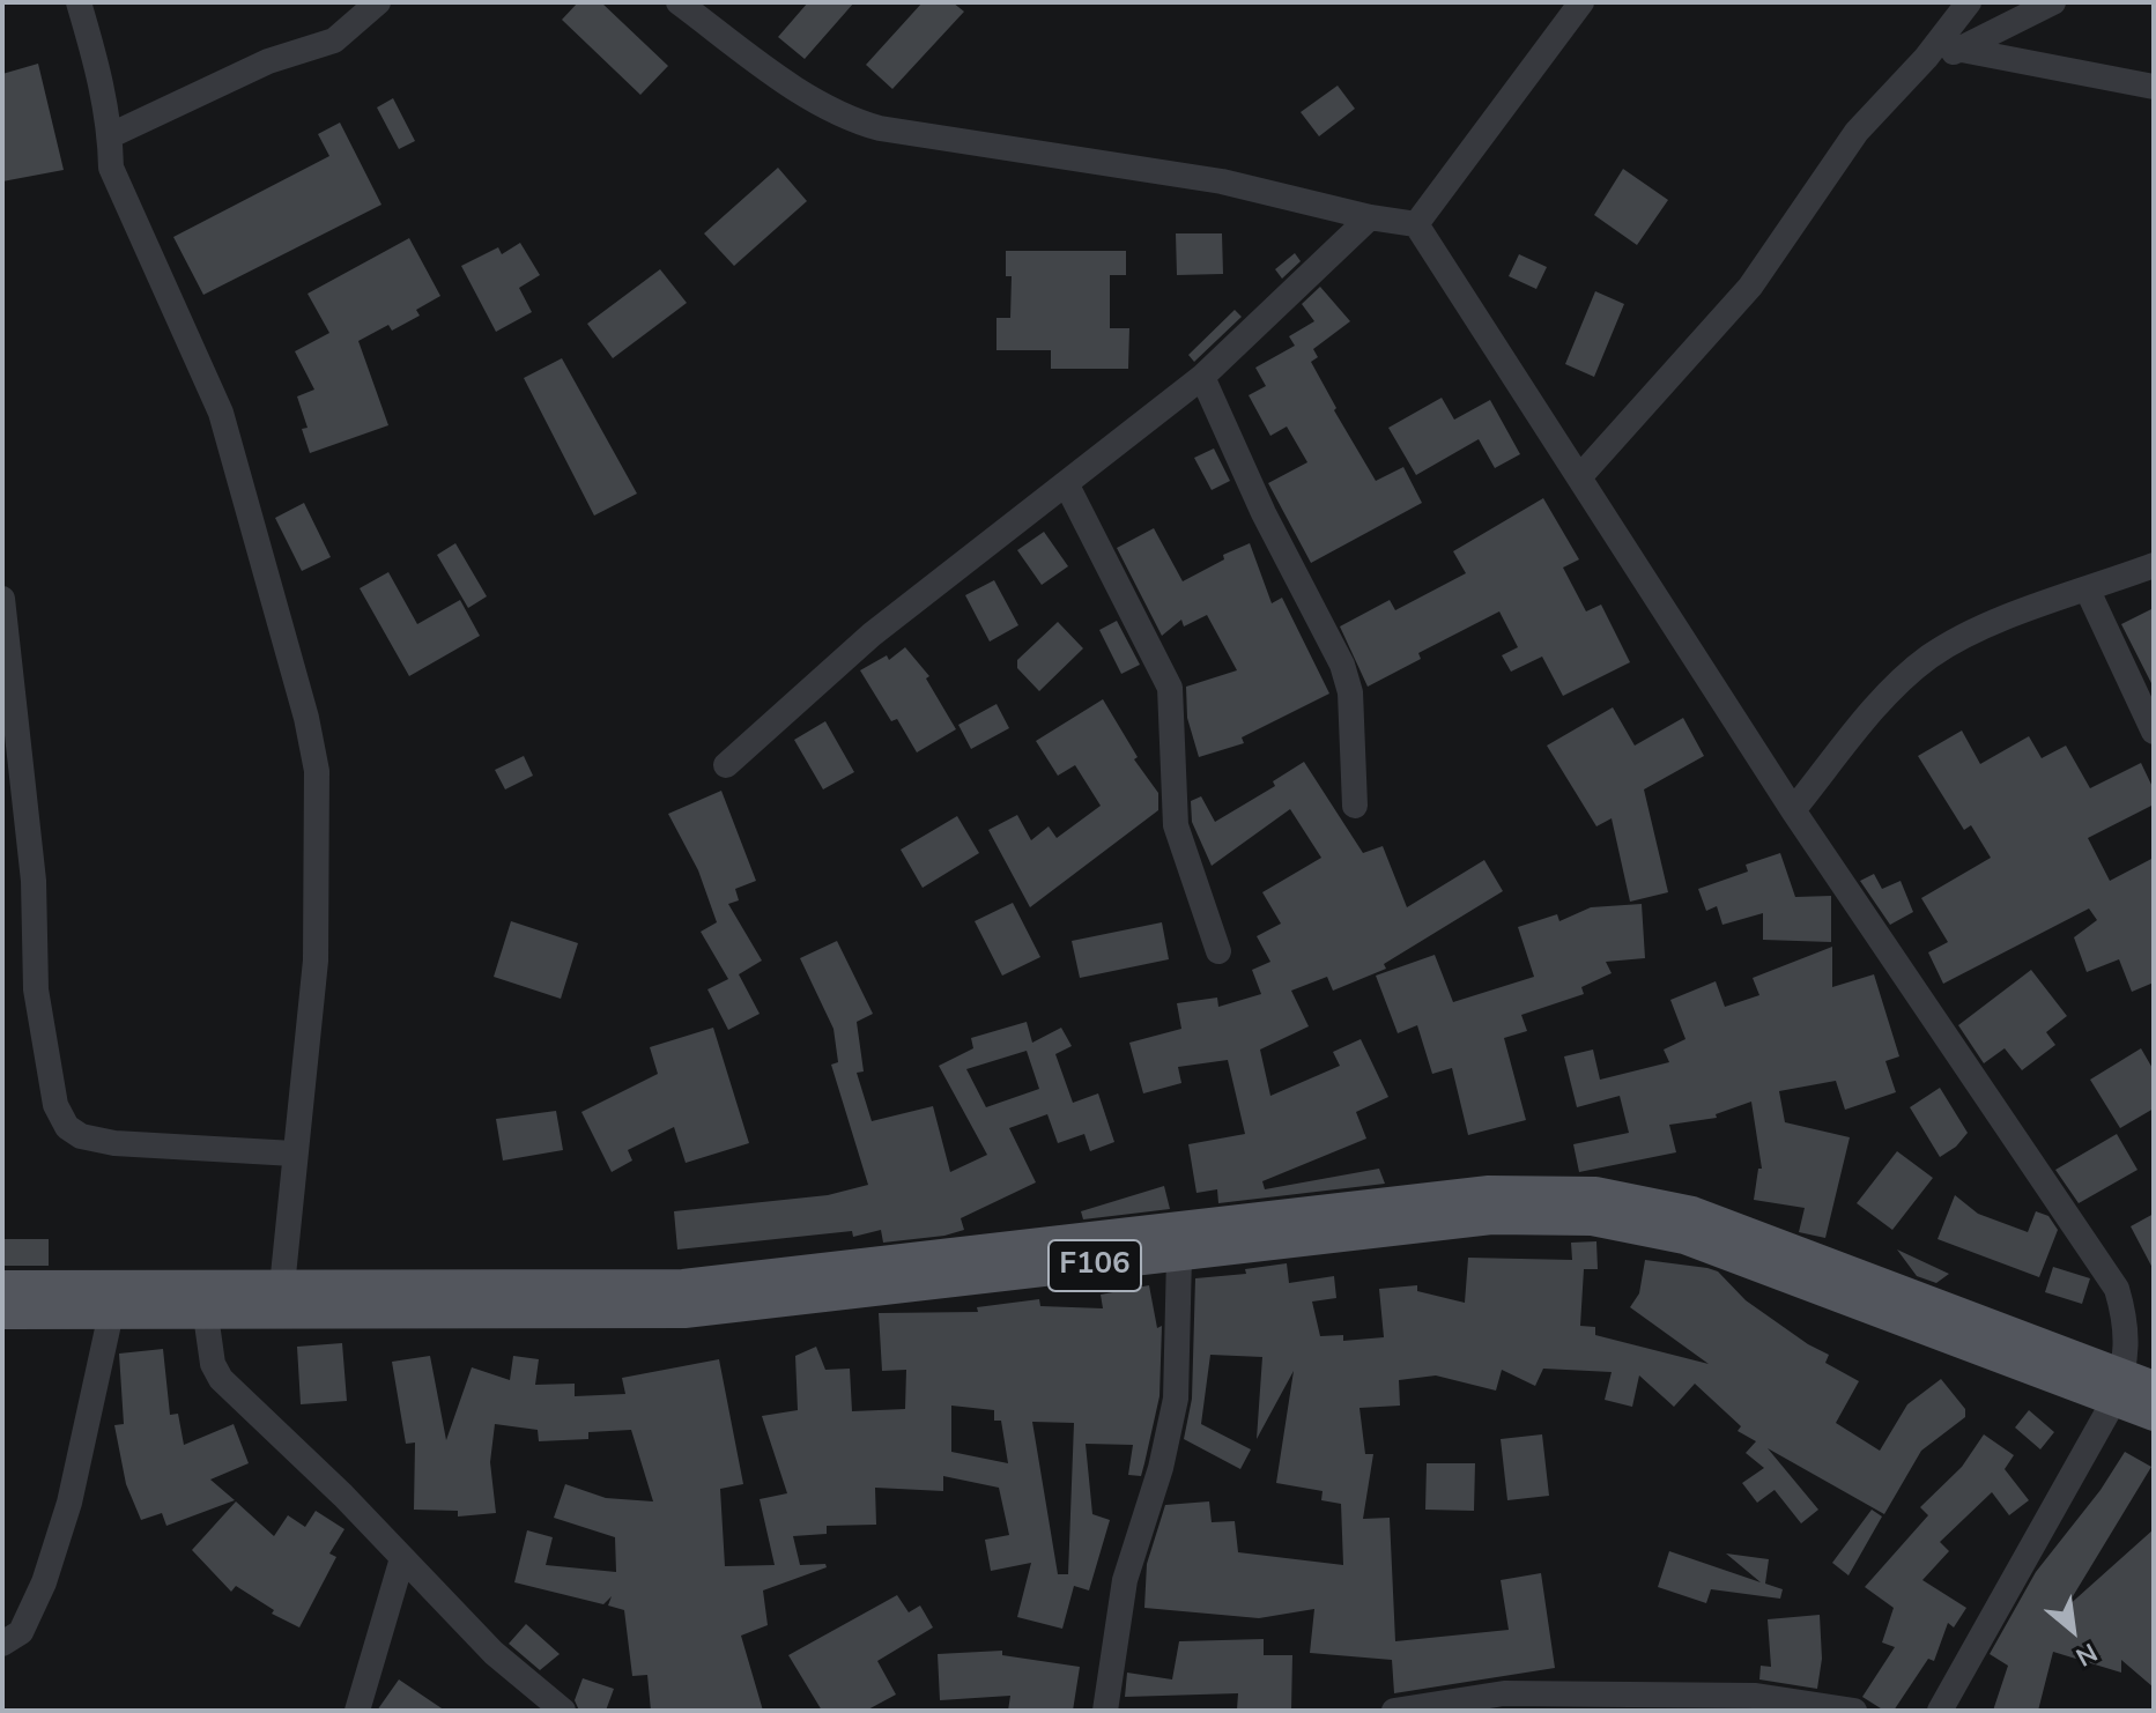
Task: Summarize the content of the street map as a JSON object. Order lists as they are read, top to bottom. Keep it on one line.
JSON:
{"streets":{"main road":["F106"]},"north":"bottom right"}
